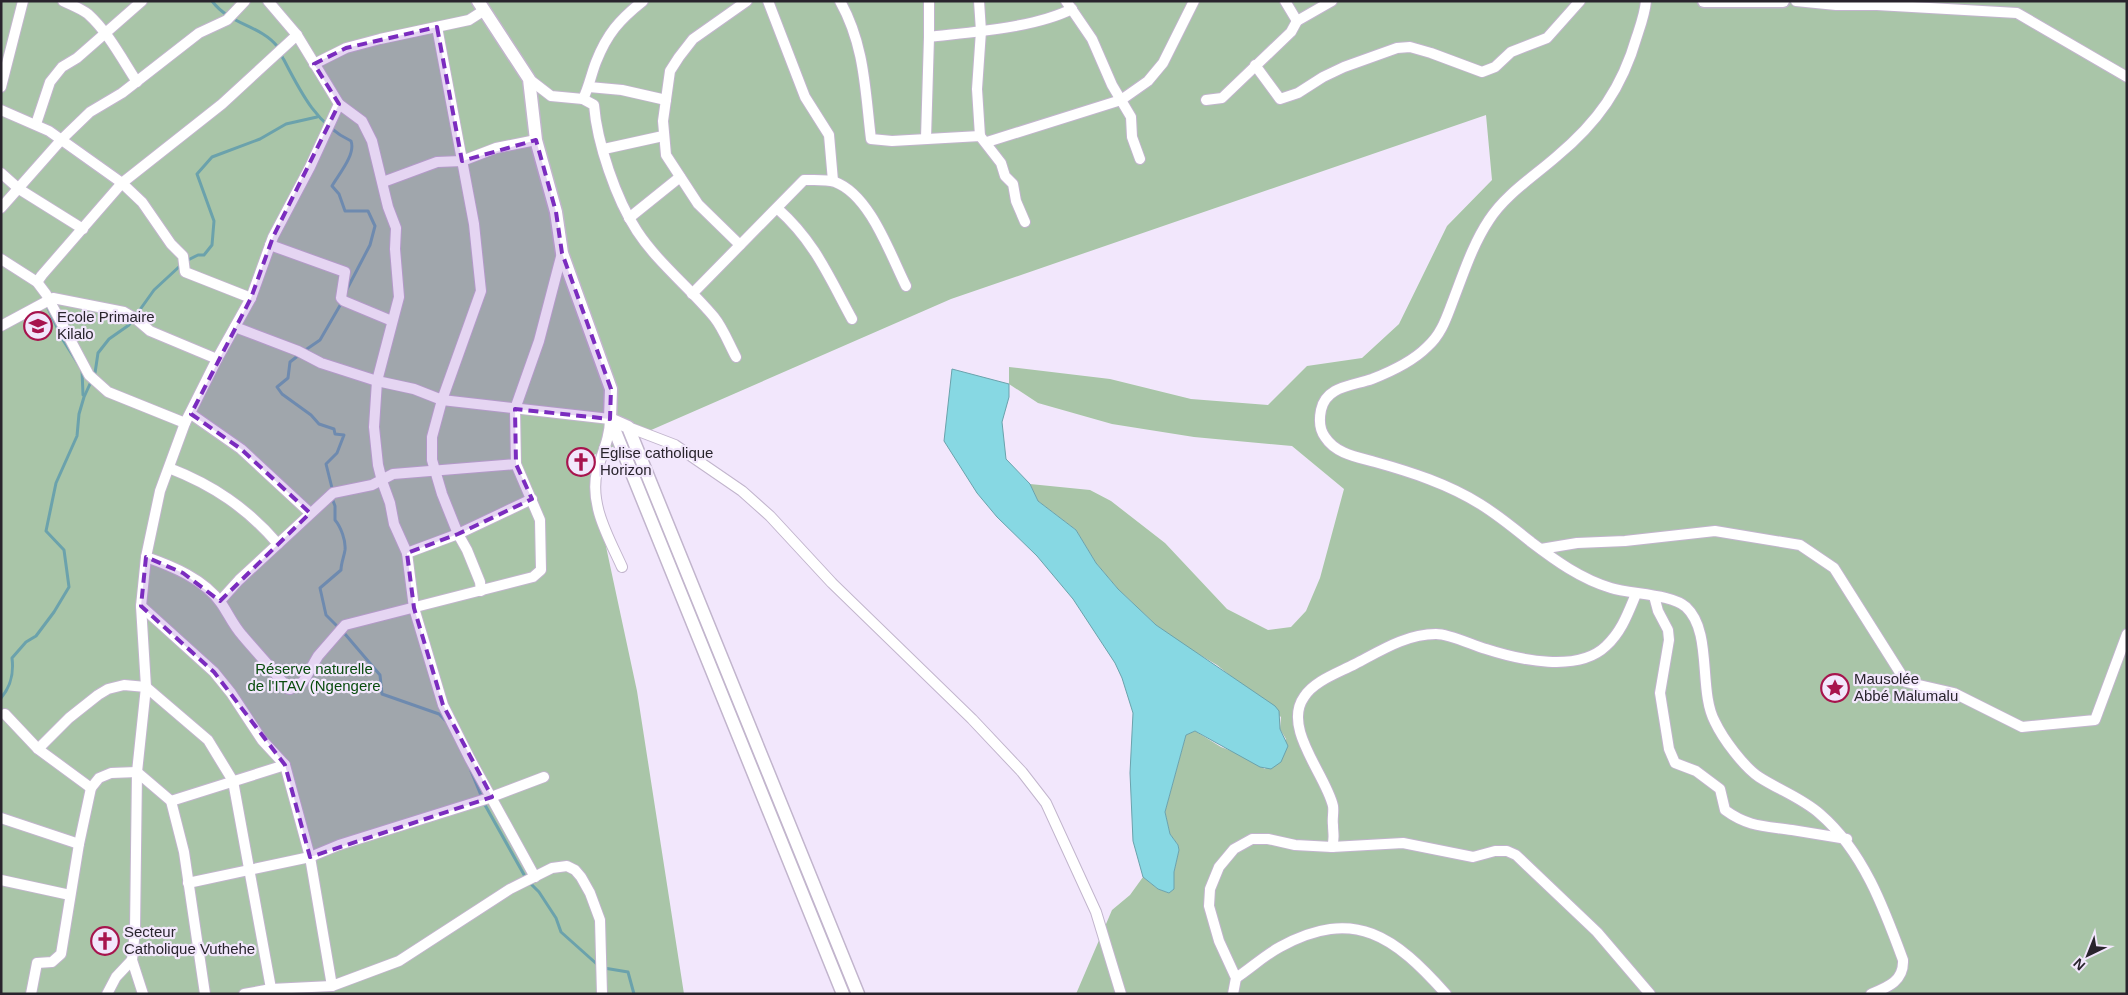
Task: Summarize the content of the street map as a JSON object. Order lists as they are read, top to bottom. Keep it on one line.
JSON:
{"parks":["Réserve naturelle de l'ITAV (Ngengere"],"places":{"school or university":["Ecole Primaire Kilalo"],"church":["Eglise catholique Horizon","Secteur Catholique Vuthehe"],"place":["Mausolée Abbé Malumalu"]},"north":"bottom left"}
